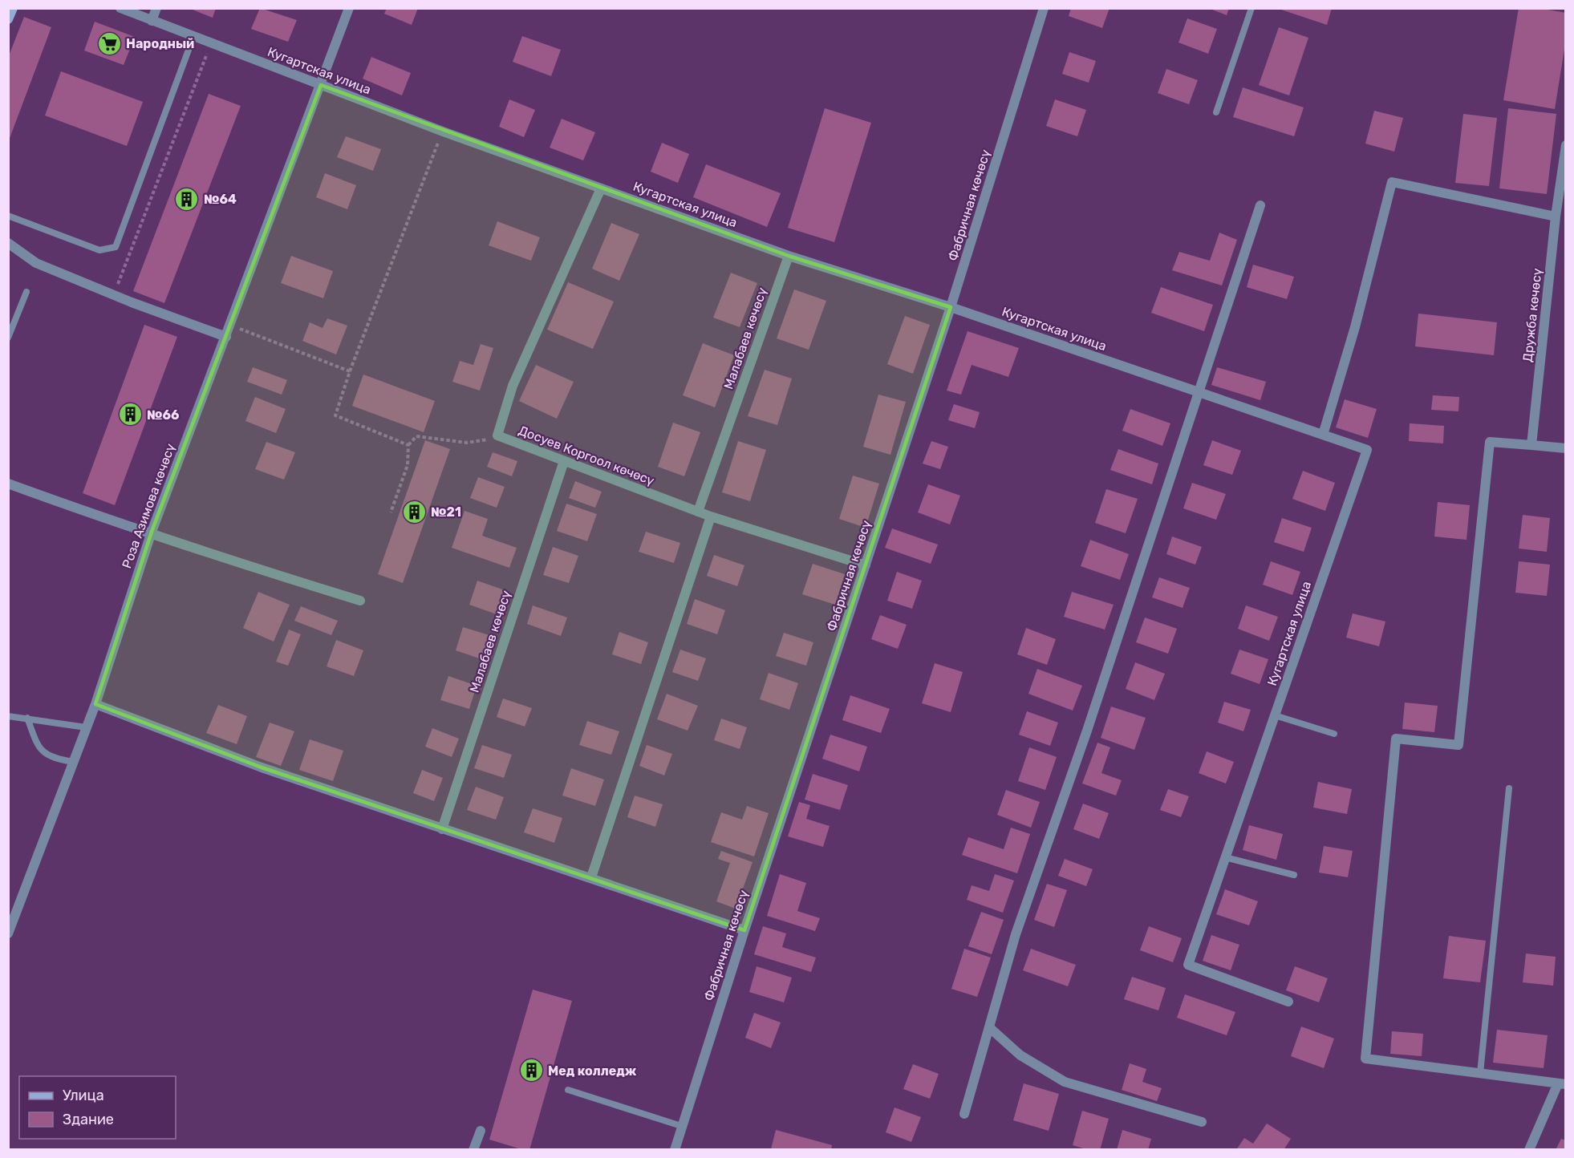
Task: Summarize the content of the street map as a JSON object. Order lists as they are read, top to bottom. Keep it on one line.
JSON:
{"streets":{"street":["Кугартская улица","Фабричная көчөсү","Дружба көчөсү","Малабаев көчөсү","Досуев Коргоол көчөсү","Роза Азимова көчөсү"]},"crossings":[["Кугартская улица","Фабричная көчөсү"],["Кугартская улица","Малабаев көчөсү"],["Кугартская улица","Досуев Коргоол көчөсү"],["Кугартская улица","Роза Азимова көчөсү"],["Фабричная көчөсү","Досуев Коргоол көчөсү"],["Малабаев көчөсү","Досуев Коргоол көчөсү"]],"places":{"supermarket":["Народный"],"building":["№64","№66","№21","Мед колледж"]},"legend":["Улица","Здание"]}
